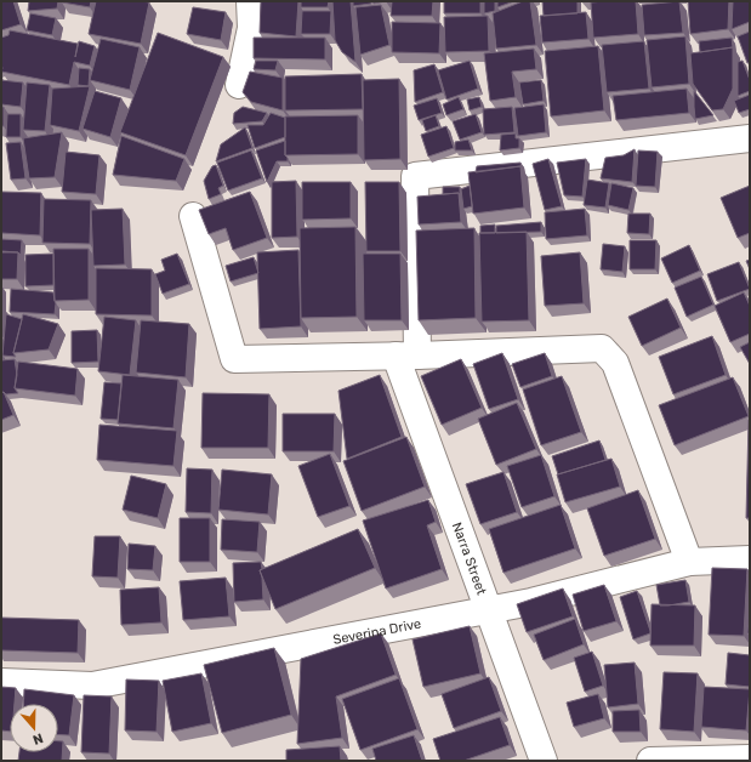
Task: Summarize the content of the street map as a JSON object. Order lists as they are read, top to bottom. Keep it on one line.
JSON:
{"streets":{"street":["Narra Street","Severina Drive"]},"crossings":[["Narra Street","Severina Drive"]],"north":"bottom"}
